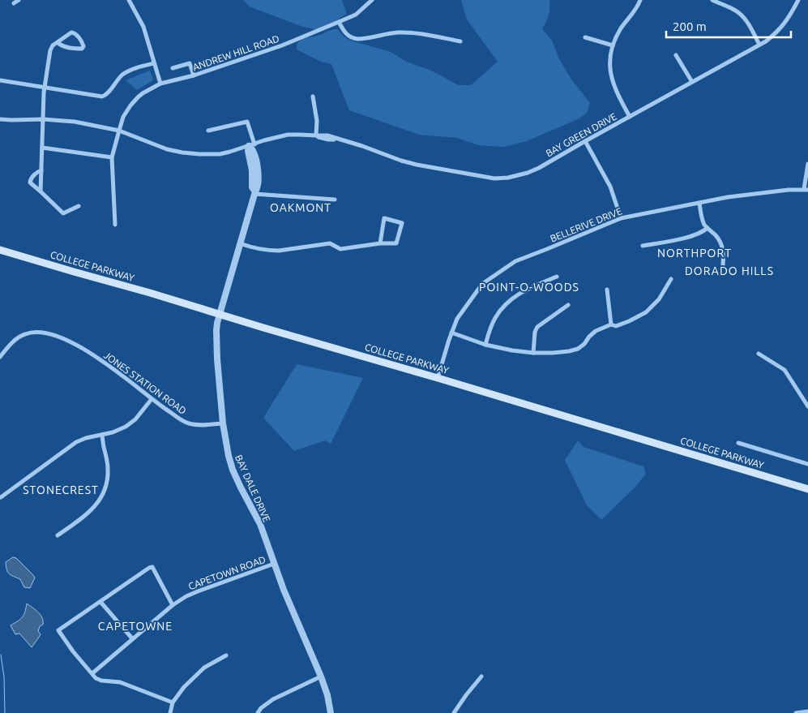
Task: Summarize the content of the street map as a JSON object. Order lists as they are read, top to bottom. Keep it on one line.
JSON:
{"streets":{"main road":["COLLEGE PARKWAY"],"street":["ANDREW HILL ROAD","BAY GREEN DRIVE","BELLERIVE DRIVE","JONES STATION ROAD","BAY DALE DRIVE","CAPETOWN ROAD"]},"crossings":[["ANDREW HILL ROAD","BAY GREEN DRIVE"],["BAY GREEN DRIVE","BAY DALE DRIVE"],["BELLERIVE DRIVE","COLLEGE PARKWAY"],["COLLEGE PARKWAY","BAY DALE DRIVE"],["JONES STATION ROAD","BAY DALE DRIVE"],["BAY DALE DRIVE","CAPETOWN ROAD"]],"districts":["OAKMONT","NORTHPORT","DORADO HILLS","POINT-O-WOODS","STONECREST","CAPETOWNE"],"scale_bar":"200 m"}
